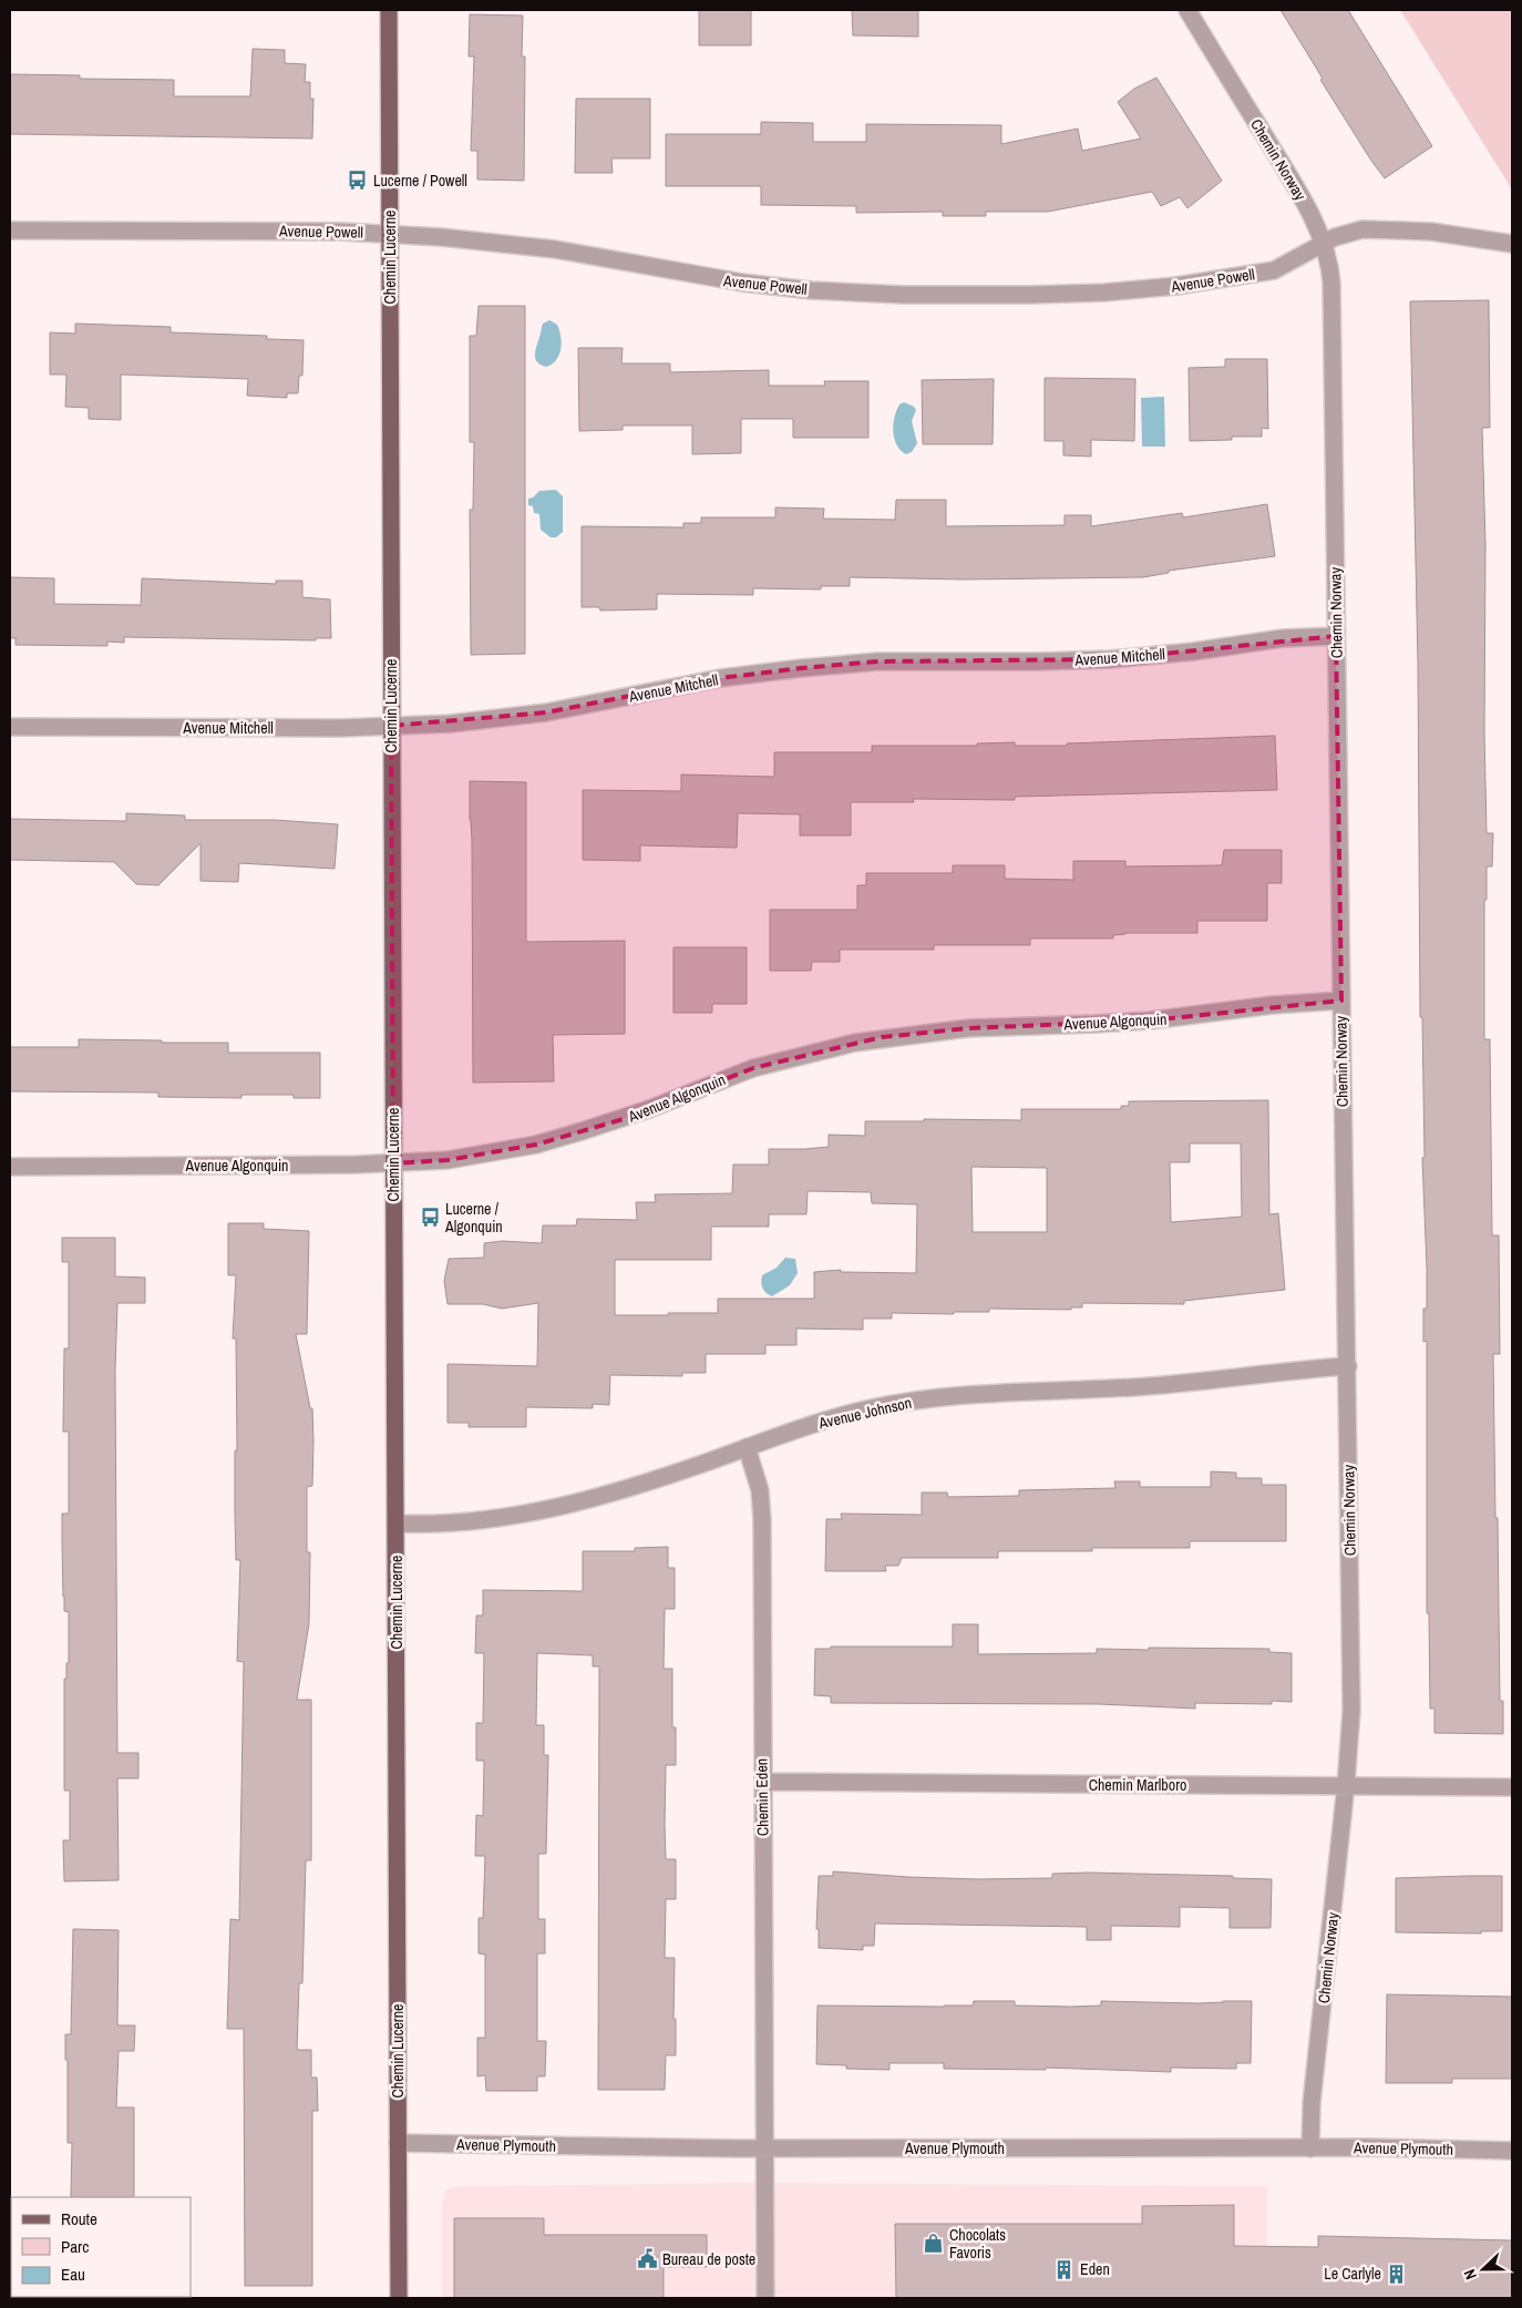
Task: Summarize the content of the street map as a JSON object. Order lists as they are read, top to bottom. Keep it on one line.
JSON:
{"streets":{"main road":["Chemin Lucerne"],"street":["Chemin Norway","Avenue Powell","Avenue Mitchell","Avenue Algonquin","Avenue Johnson","Chemin Marlboro","Chemin Eden","Avenue Plymouth"]},"crossings":[["Chemin Norway","Avenue Powell"],["Chemin Norway","Avenue Mitchell"],["Chemin Norway","Avenue Algonquin"],["Chemin Norway","Avenue Johnson"],["Chemin Norway","Chemin Marlboro"],["Chemin Norway","Avenue Plymouth"],["Avenue Powell","Chemin Lucerne"],["Chemin Lucerne","Avenue Mitchell"],["Chemin Lucerne","Avenue Algonquin"],["Chemin Lucerne","Avenue Johnson"],["Chemin Lucerne","Avenue Plymouth"],["Avenue Johnson","Chemin Eden"],["Chemin Marlboro","Chemin Eden"],["Chemin Eden","Avenue Plymouth"]],"places":{"bus stop":["Lucerne / Powell","Lucerne / Algonquin"],"shop":["Chocolats Favoris"],"public building":["Bureau de poste"],"building":["Eden","Le Carlyle"]},"legend":["Route","Parc","Eau"],"north":"left"}
